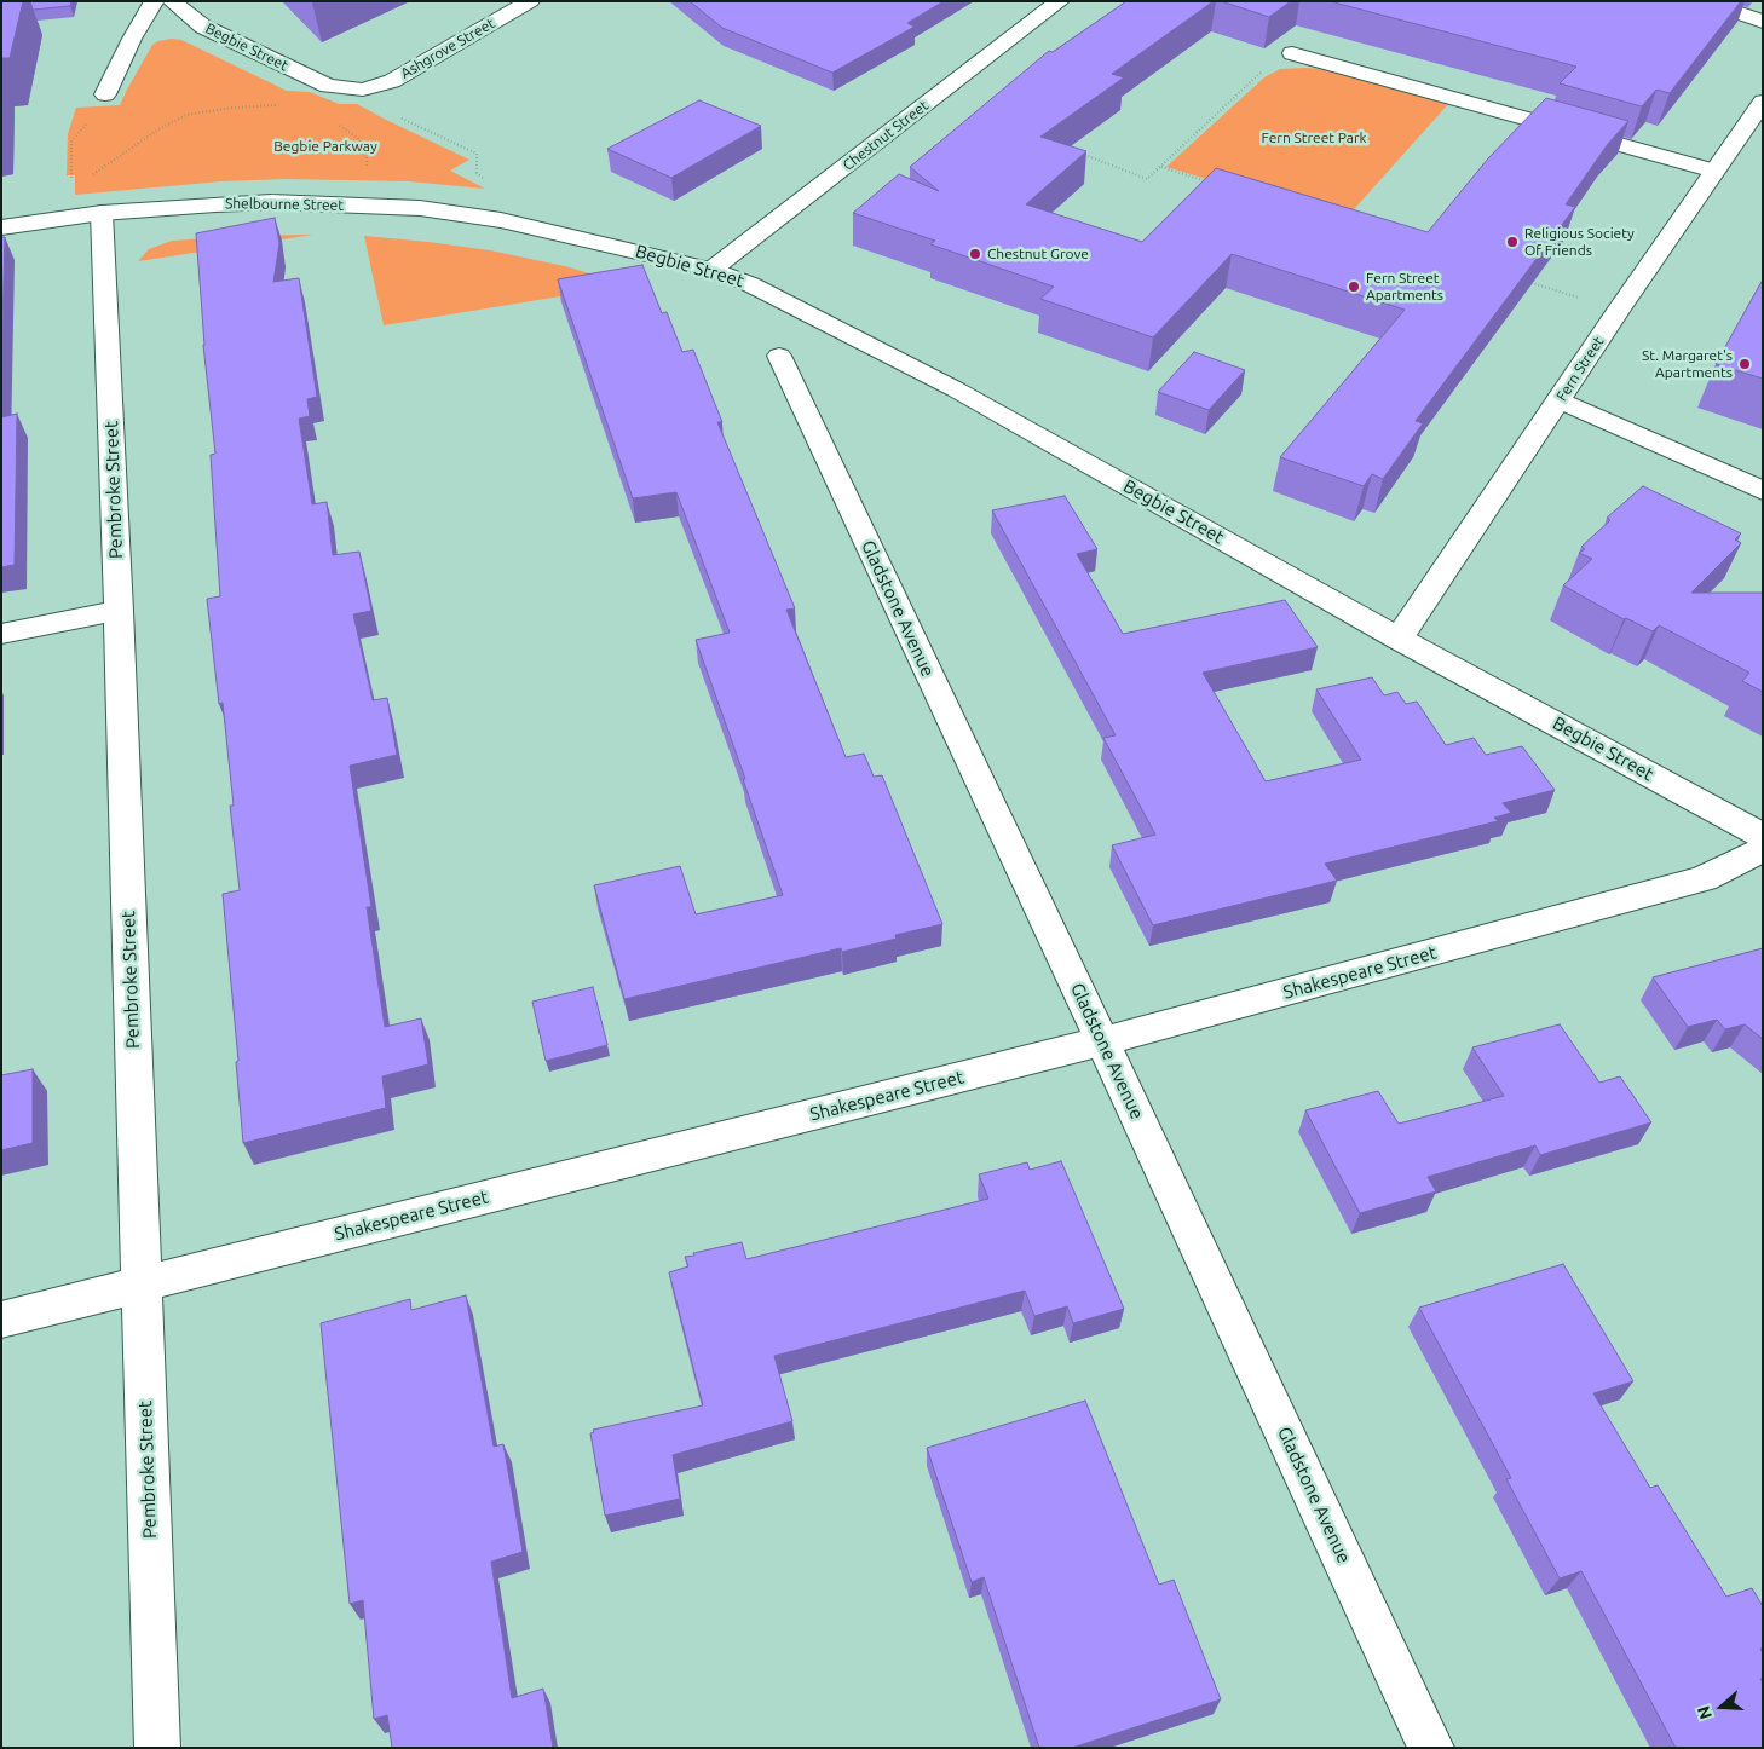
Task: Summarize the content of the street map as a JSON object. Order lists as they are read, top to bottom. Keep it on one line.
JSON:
{"streets":{"street":["Begbie Street","Ashgrove Street","Chestnut Street","Shelbourne Street","Fern Street","Pembroke Street","Gladstone Avenue","Shakespeare Street"]},"crossings":[["Begbie Street","Ashgrove Street"],["Begbie Street","Chestnut Street"],["Begbie Street","Shelbourne Street"],["Begbie Street","Fern Street"],["Shelbourne Street","Pembroke Street"],["Pembroke Street","Shakespeare Street"],["Gladstone Avenue","Shakespeare Street"]],"parks":["Fern Street Park","Begbie Parkway"],"places":["Religious Society Of Friends","Chestnut Grove","Fern Street Apartments","St. Margaret's Apartments"],"north":"left"}
